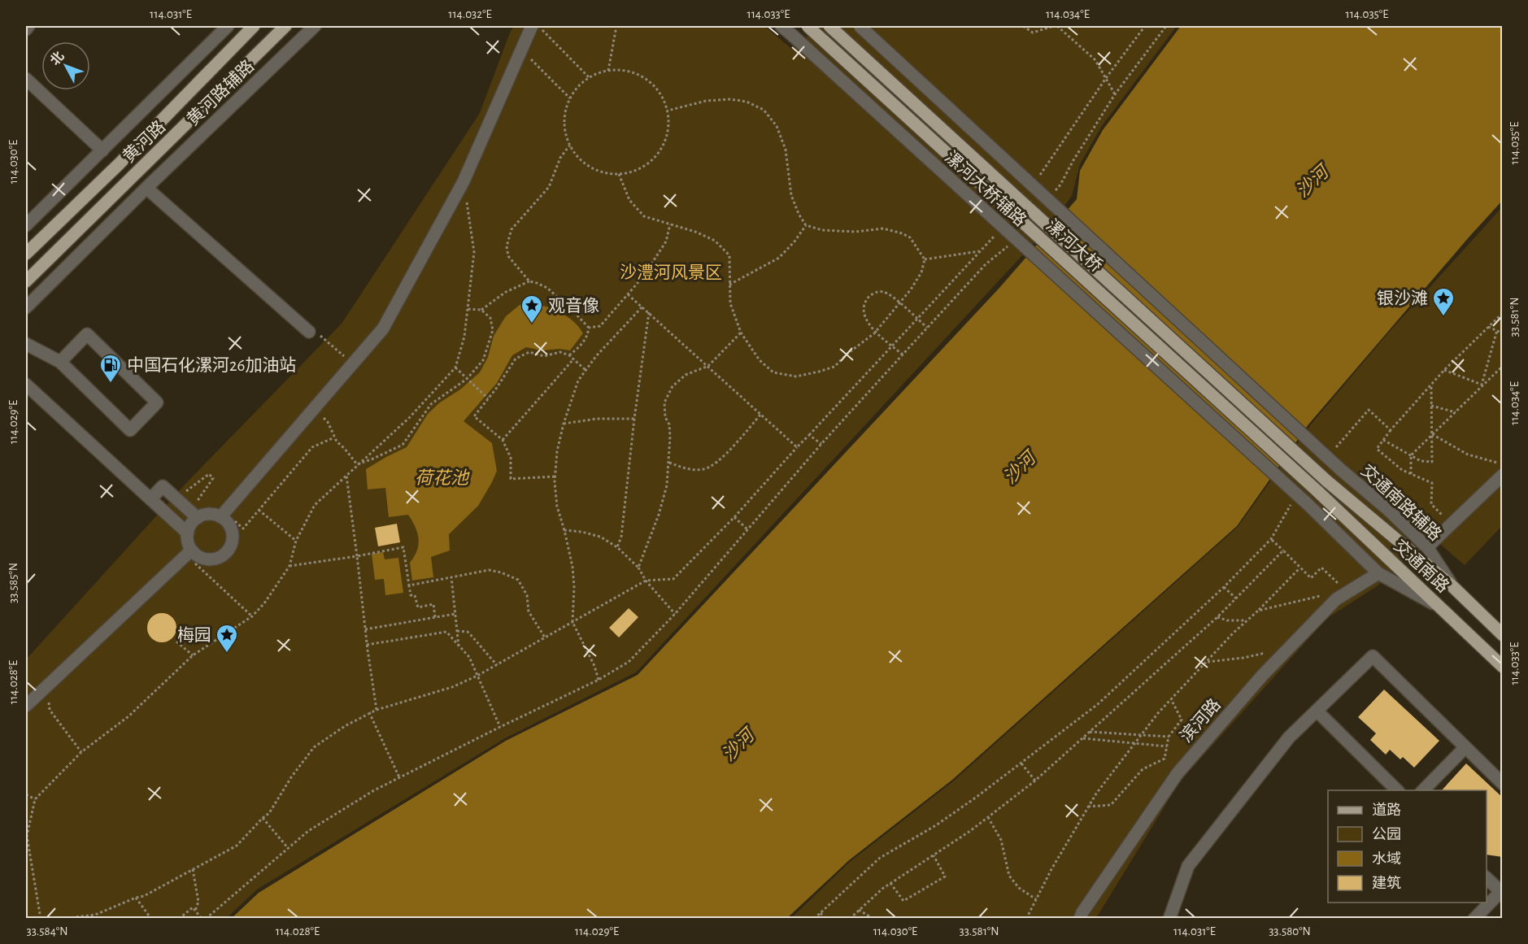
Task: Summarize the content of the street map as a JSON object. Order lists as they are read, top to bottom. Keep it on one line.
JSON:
{"streets":{"main road":["黄河路","漯河大桥","交通南路"],"street":["黄河路辅路","漯河大桥辅路","交通南路辅路","滨河路"]},"crossings":[["漯河大桥辅路","交通南路辅路"],["漯河大桥辅路","滨河路"],["漯河大桥","交通南路"],["交通南路辅路","交通南路"]],"water":["沙河","荷花池"],"parks":["沙澧河风景区"],"places":{"place":["银沙滩","观音像","梅园"],"fuel station":["中国石化漯河26加油站"]},"legend":["道路","公园","水域","建筑"],"north":"top left","coordinates":["114.031°E","114.032°E","114.033°E","114.034°E","114.035°E","114.030°E","33.581°N","114.029°E","33.585°N","114.028°E","33.584°N","33.580°N"]}
